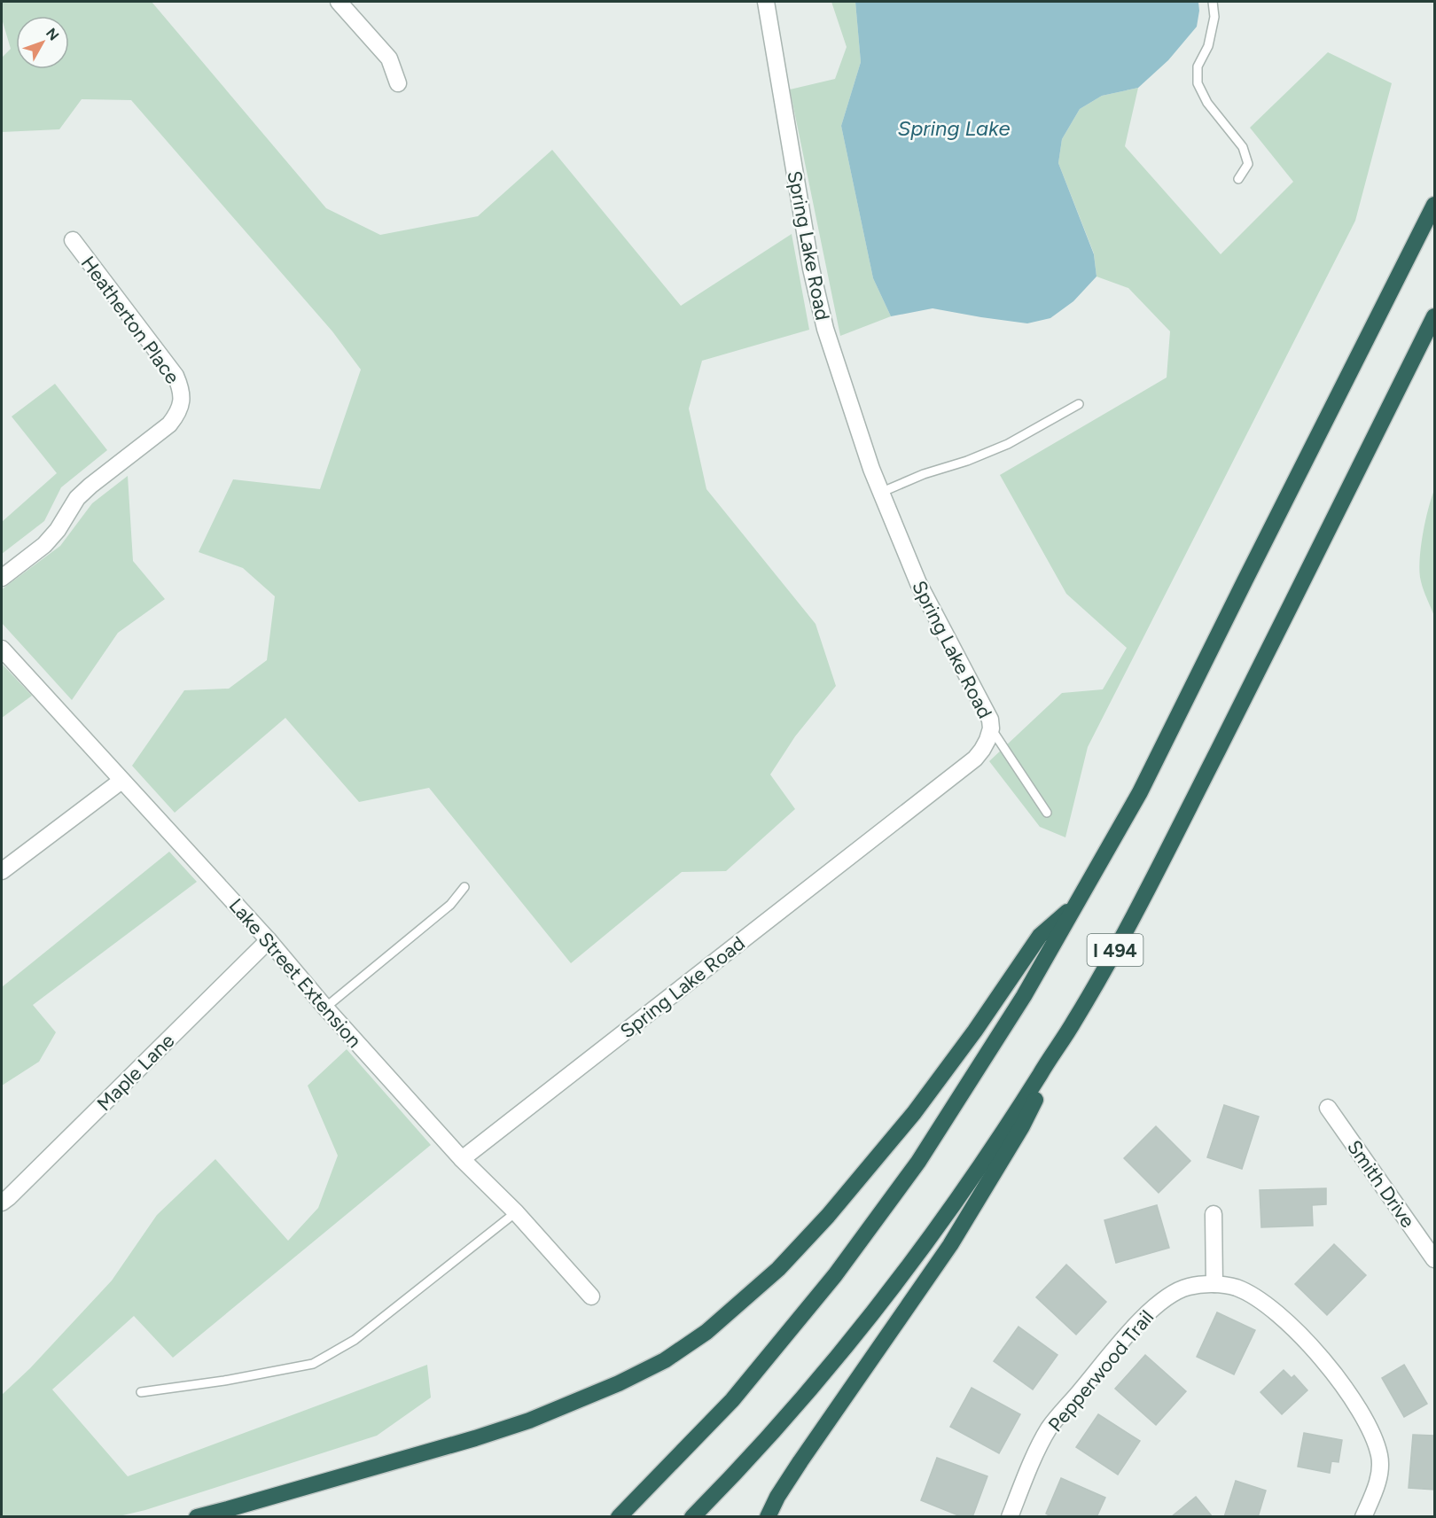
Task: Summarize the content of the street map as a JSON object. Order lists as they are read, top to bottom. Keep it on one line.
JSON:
{"streets":{"highway":["I 494"],"street":["Spring Lake Road","Heatherton Place","Lake Street Extension","Maple Lane","Smith Drive","Pepperwood Trail"]},"crossings":[["Spring Lake Road","Lake Street Extension"],["Lake Street Extension","Maple Lane"]],"water":["Spring Lake"],"north":"top right"}
